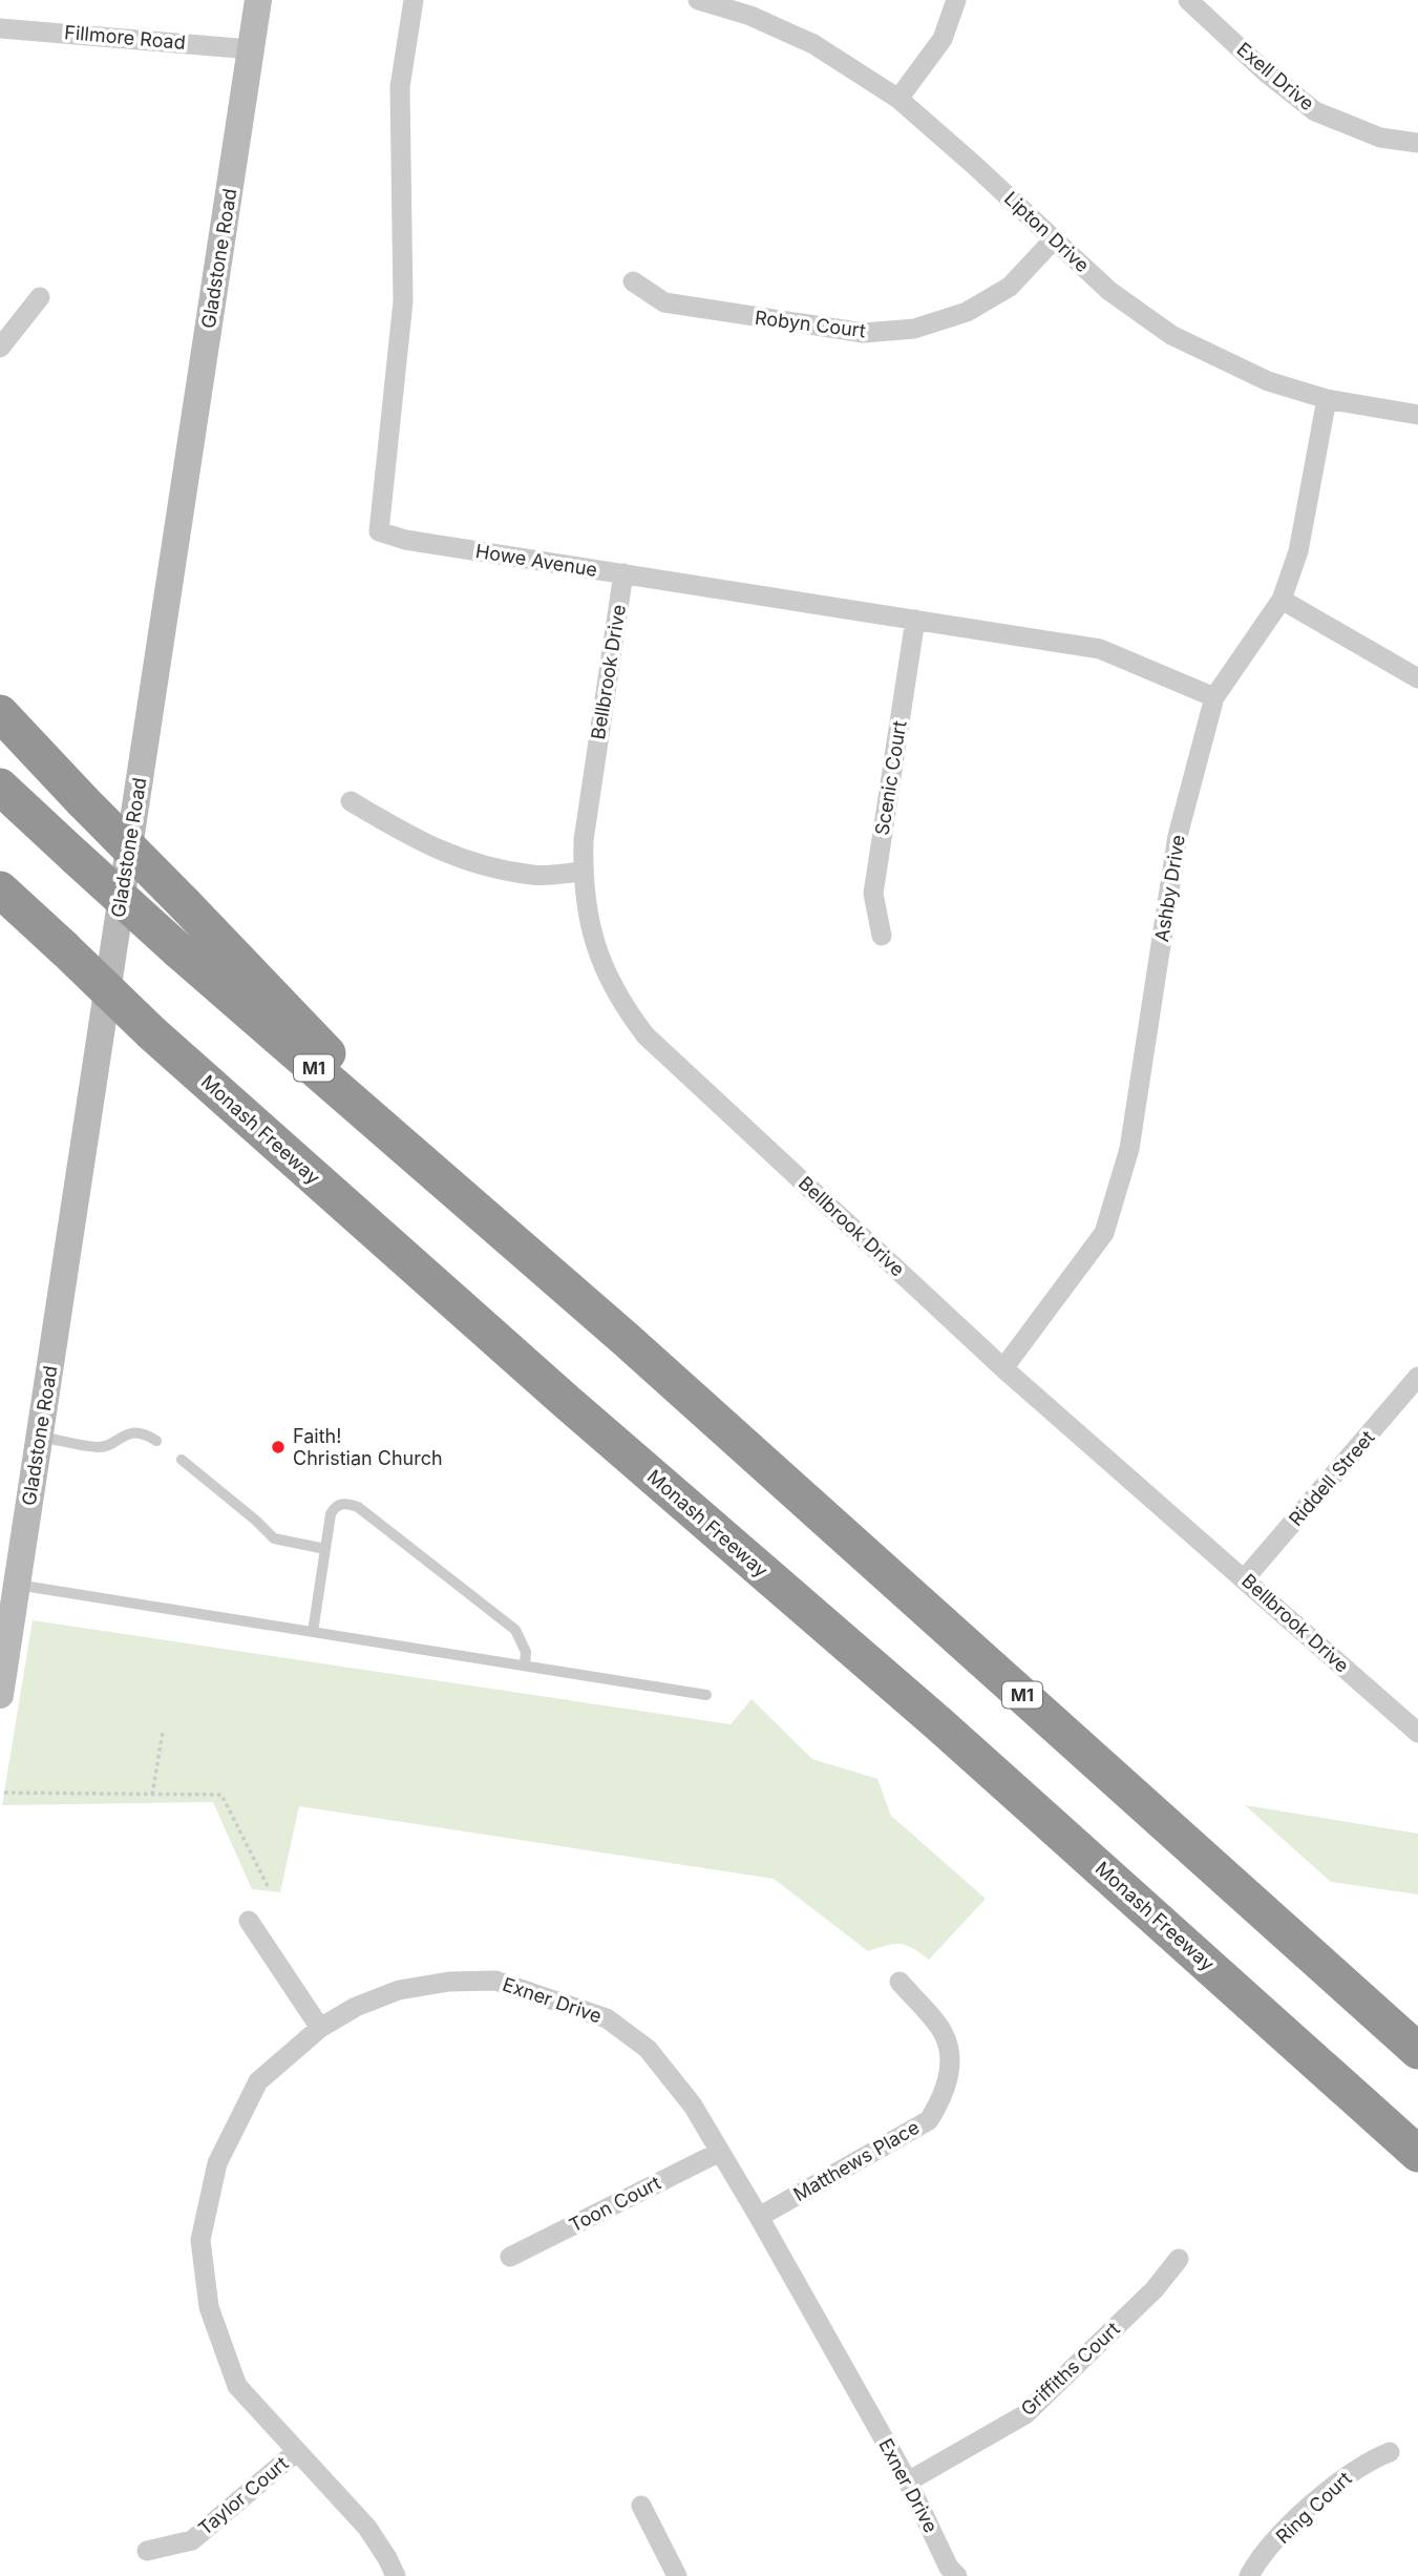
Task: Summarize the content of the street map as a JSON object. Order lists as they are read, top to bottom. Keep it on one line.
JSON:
{"streets":{"highway":["M1","Monash Freeway"],"main road":["Gladstone Road"],"street":["Fillmore Road","Exell Drive","Lipton Drive","Robyn Court","Howe Avenue","Bellbrook Drive","Scenic Court","Ashby Drive","Riddell Street","Exner Drive","Matthews Place","Toon Court","Griffiths Court","Taylor Court","Ring Court"]},"crossings":[["Fillmore Road","Gladstone Road"],["Lipton Drive","Robyn Court"],["Lipton Drive","Ashby Drive"],["Howe Avenue","Bellbrook Drive"],["Howe Avenue","Scenic Court"],["Howe Avenue","Ashby Drive"],["Bellbrook Drive","Ashby Drive"],["Bellbrook Drive","Riddell Street"],["Exner Drive","Matthews Place"],["Exner Drive","Toon Court"],["Exner Drive","Griffiths Court"],["Exner Drive","Taylor Court"]],"places":["Faith! Christian Church"]}
